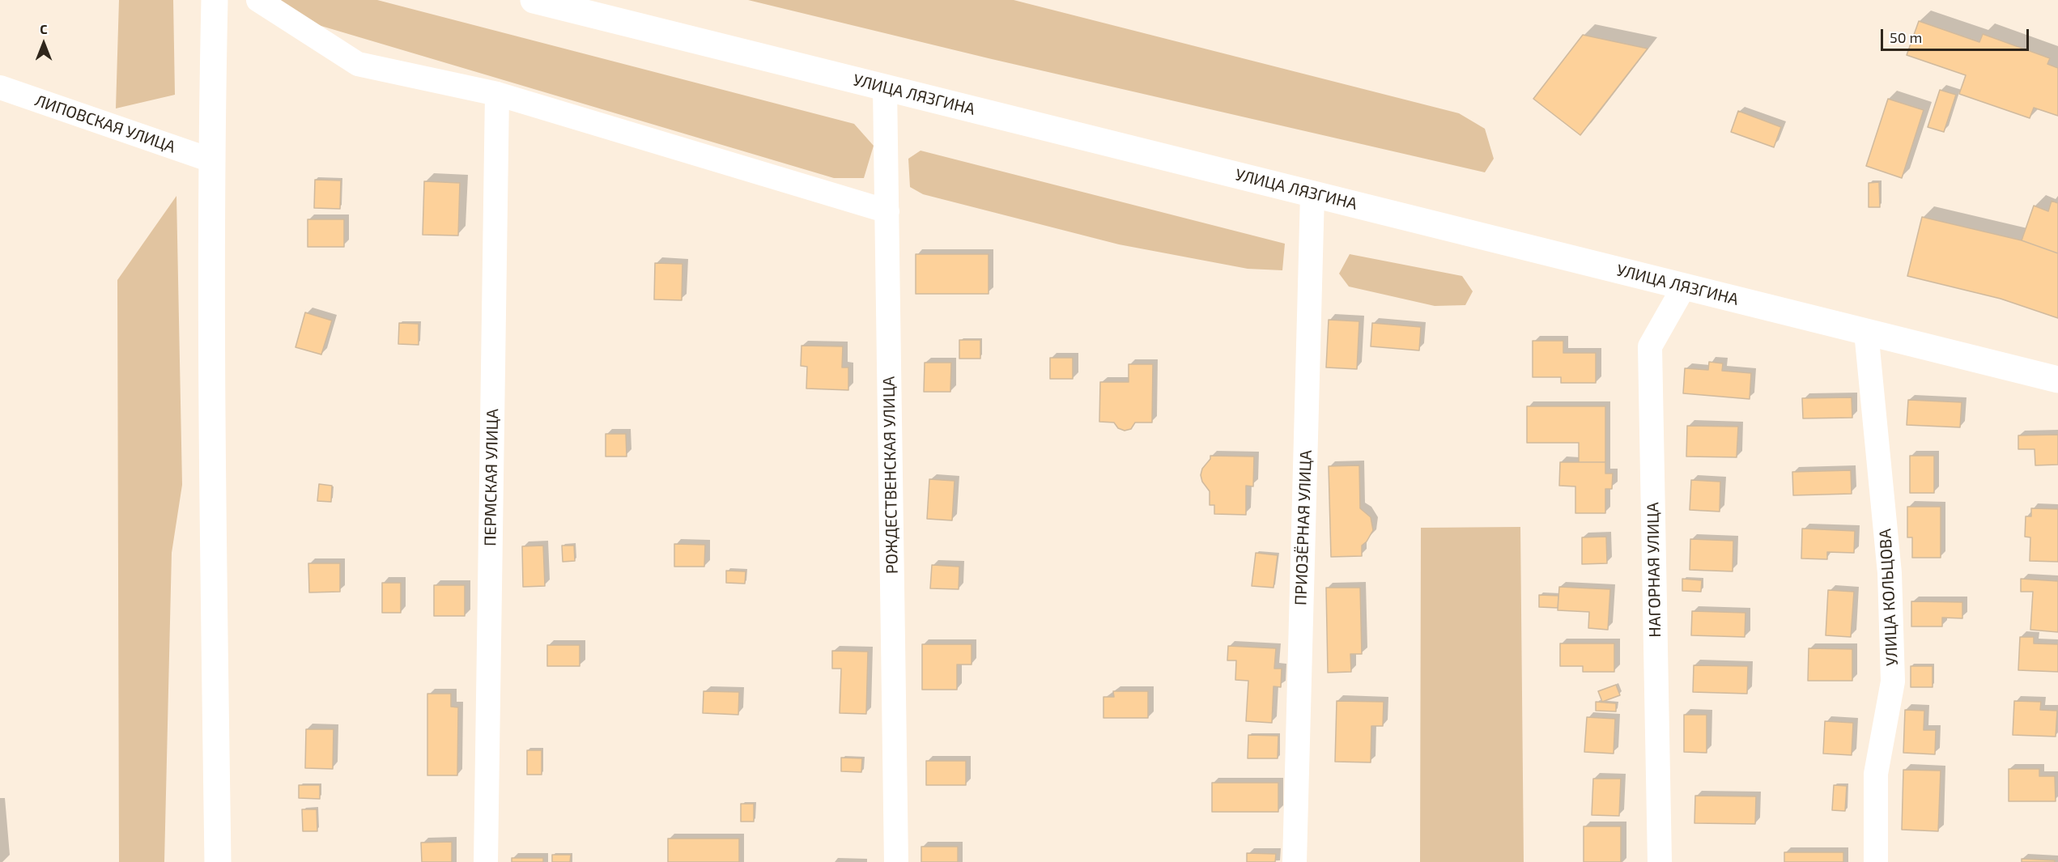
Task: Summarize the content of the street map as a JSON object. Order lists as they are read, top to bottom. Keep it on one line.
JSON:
{"streets":{"main road":["УЛИЦА ЛЯЗГИНА"],"street":["ЛИПОВСКАЯ УЛИЦА","РОЖДЕСТВЕНСКАЯ УЛИЦА","ПЕРМСКАЯ УЛИЦА","ПРИОЗЁРНАЯ УЛИЦА","НАГОРНАЯ УЛИЦА","УЛИЦА КОЛЬЦОВА"]},"crossings":[["УЛИЦА ЛЯЗГИНА","РОЖДЕСТВЕНСКАЯ УЛИЦА"],["УЛИЦА ЛЯЗГИНА","ПРИОЗЁРНАЯ УЛИЦА"],["УЛИЦА ЛЯЗГИНА","НАГОРНАЯ УЛИЦА"],["УЛИЦА ЛЯЗГИНА","УЛИЦА КОЛЬЦОВА"]],"scale_bar":"50 m","north":"top"}
